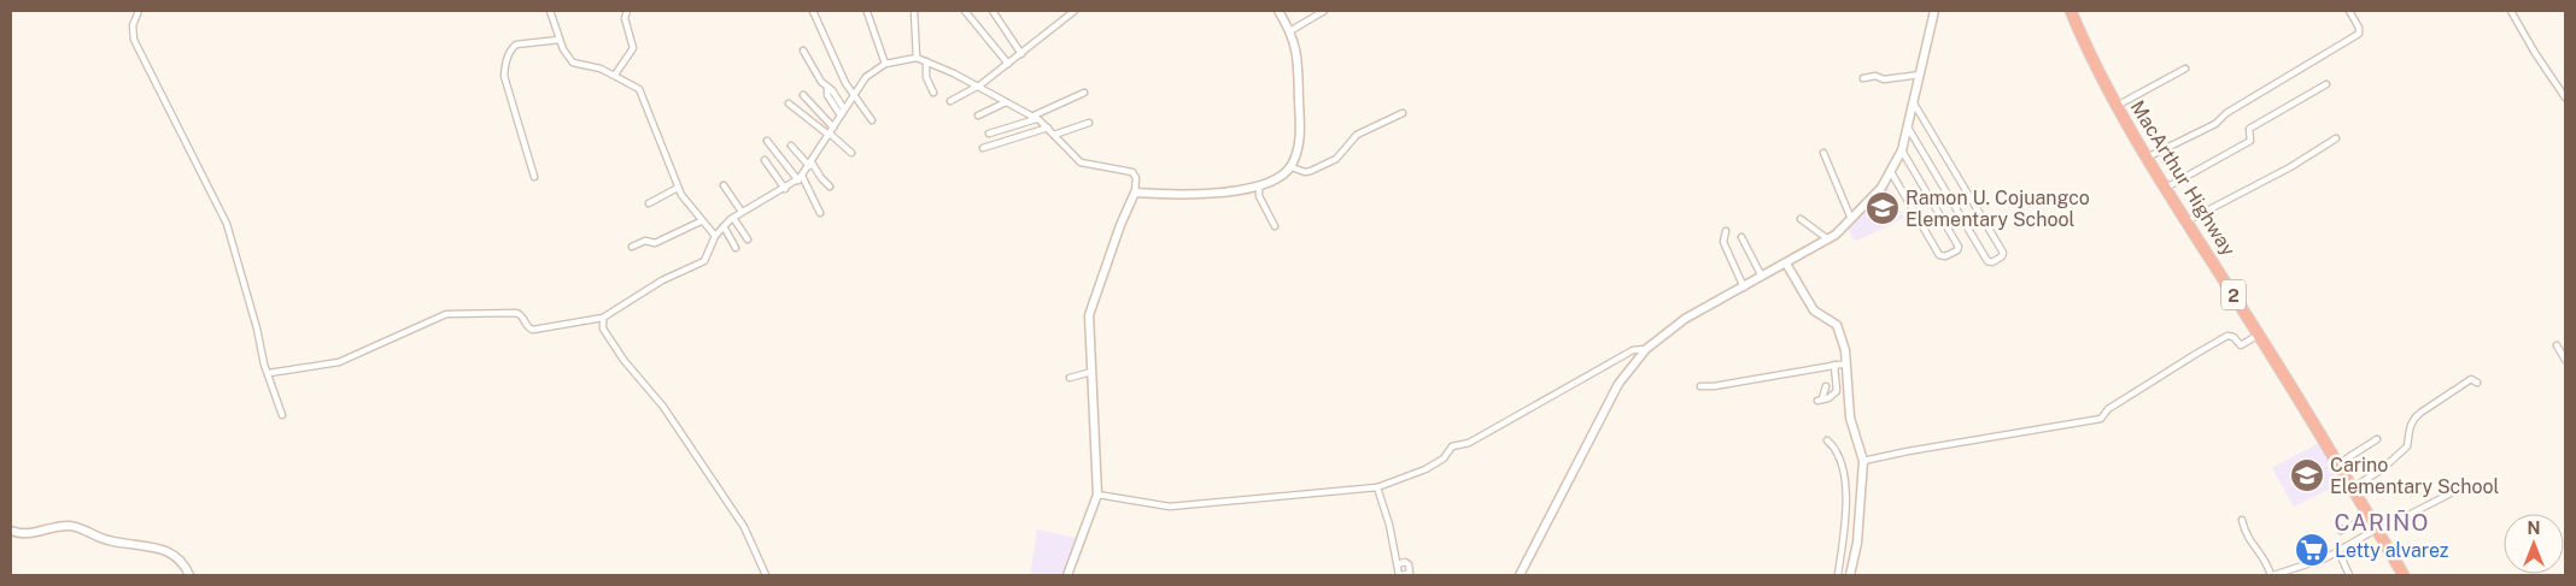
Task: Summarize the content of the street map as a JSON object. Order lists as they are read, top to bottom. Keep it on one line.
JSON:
{"streets":{"highway":["MacArthur Highway","2"]},"districts":["CARIÑO"],"places":{"school or university":["Ramon U. Cojuangco Elementary School","Carino Elementary School"],"supermarket":["Letty alvarez"]},"north":"top"}
